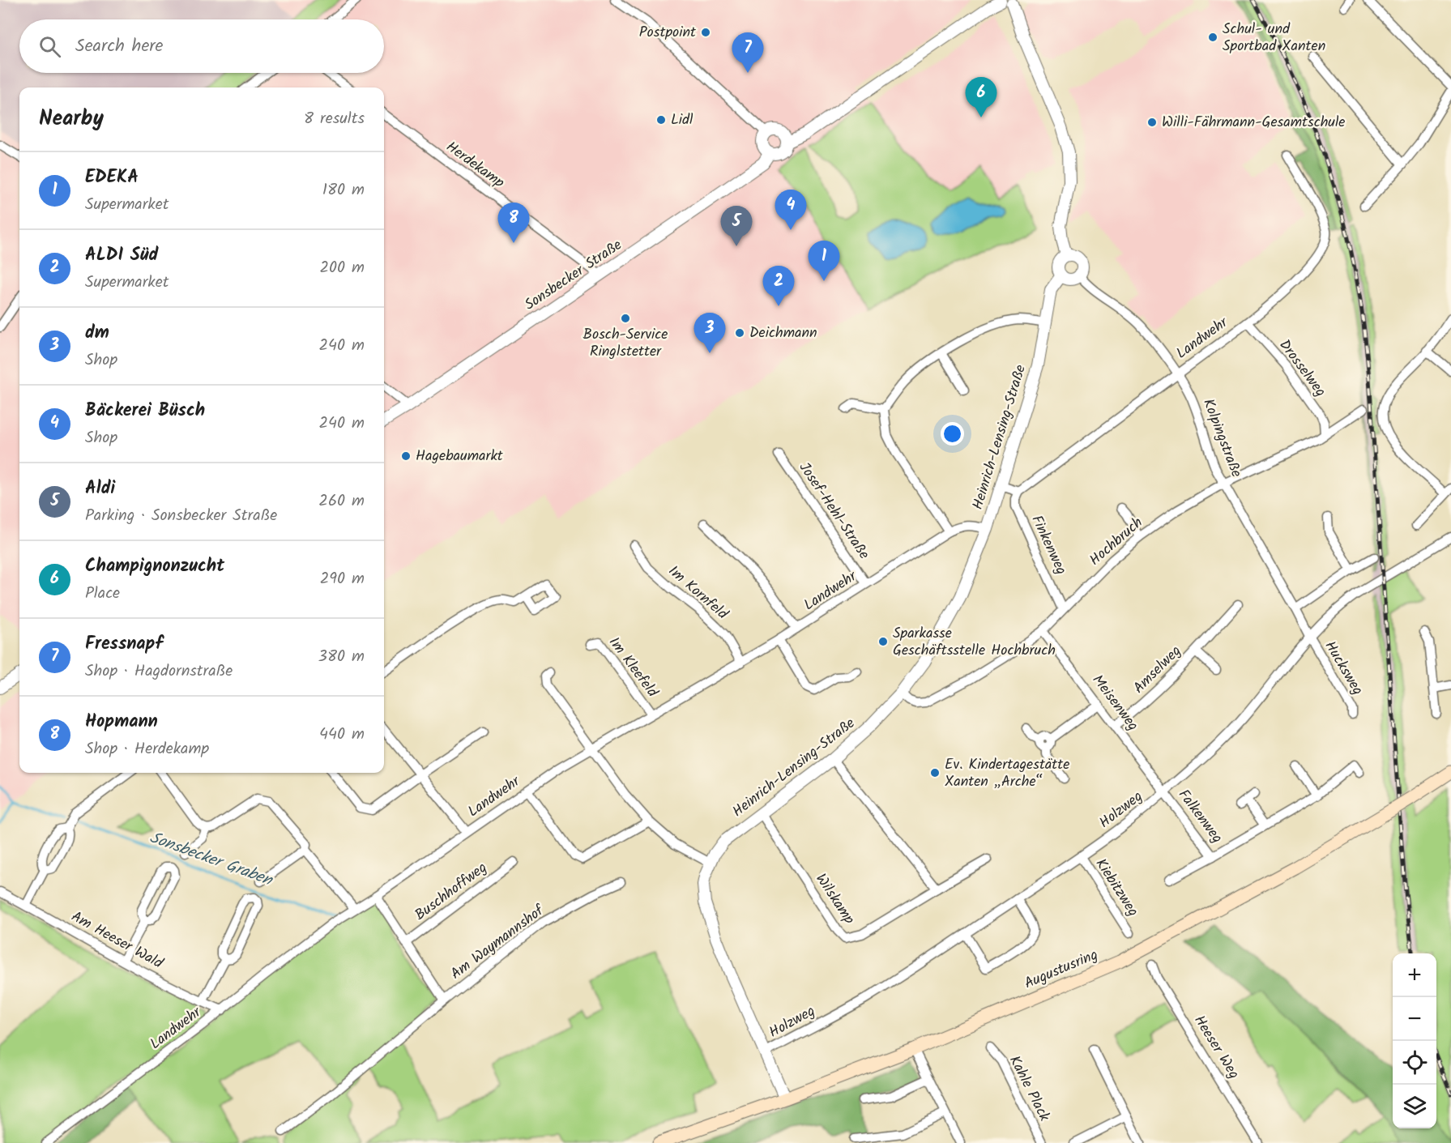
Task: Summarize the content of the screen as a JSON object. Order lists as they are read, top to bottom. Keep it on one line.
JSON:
{"streets":{"main road":["Augustusring"],"street":["Herdekamp","Sonsbecker Straße","Landwehr","Drosselweg","Heinrich-Lensing-Straße","Kolpingstraße","Josef-Hehl-Straße","Hochbruch","Finkenweg","Im Kornfeld","Im Kleefeld","Hucksweg","Amselweg","Meisenweg","Holzweg","Falkenweg","Kiebitzweg","Buschhoffweg","Wilskamp","Am Heeser Wald","Am Waymannshof","Heeser Weg","Kahle Plack"]},"crossings":[["Herdekamp","Sonsbecker Straße"],["Landwehr","Drosselweg"],["Landwehr","Heinrich-Lensing-Straße"],["Landwehr","Kolpingstraße"],["Landwehr","Josef-Hehl-Straße"],["Landwehr","Finkenweg"],["Landwehr","Im Kornfeld"],["Landwehr","Im Kleefeld"],["Landwehr","Am Heeser Wald"],["Landwehr","Am Waymannshof"],["Drosselweg","Hochbruch"],["Heinrich-Lensing-Straße","Kolpingstraße"],["Heinrich-Lensing-Straße","Hochbruch"],["Heinrich-Lensing-Straße","Holzweg"],["Heinrich-Lensing-Straße","Wilskamp"],["Heinrich-Lensing-Straße","Augustusring"],["Kolpingstraße","Hochbruch"],["Kolpingstraße","Hucksweg"],["Kolpingstraße","Holzweg"],["Hochbruch","Finkenweg"],["Hochbruch","Meisenweg"],["Hucksweg","Holzweg"],["Amselweg","Meisenweg"],["Meisenweg","Holzweg"],["Meisenweg","Falkenweg"],["Holzweg","Falkenweg"],["Holzweg","Kiebitzweg"],["Buschhoffweg","Am Waymannshof"]],"water":["Sonsbecker Graben"],"places":["Postpoint","Schul- und Sportbad Xanten","Lidl","Willi-Fährmann-Gesamtschule","Bosch-Service Ringlstetter","Deichmann","Hagebaumarkt","Sparkasse Geschäftsstelle Hochbruch","Ev. Kindertagestätte Xanten „Arche“"],"page":{"search":"Search here","pins":["7","6","4","8","5","1","2","3"],"heading":["Nearby","8 results"],"list":[{"mark":"1","name":"EDEKA","note":"Supermarket","value":"180 m"},{"mark":"2","name":"ALDI Süd","note":"Supermarket","value":"200 m"},{"mark":"3","name":"dm","note":"Shop","value":"240 m"},{"mark":"4","name":"Bäckerei Büsch","note":"Shop","value":"240 m"},{"mark":"5","name":"Aldi","note":"Parking · Sonsbecker Straße","value":"260 m"},{"mark":"6","name":"Champignonzucht","note":"Place","value":"290 m"},{"mark":"7","name":"Fressnapf","note":"Shop · Hagdornstraße","value":"380 m"},{"mark":"8","name":"Hopmann","note":"Shop · Herdekamp","value":"440 m"}],"map_buttons":["+","−"]}}
